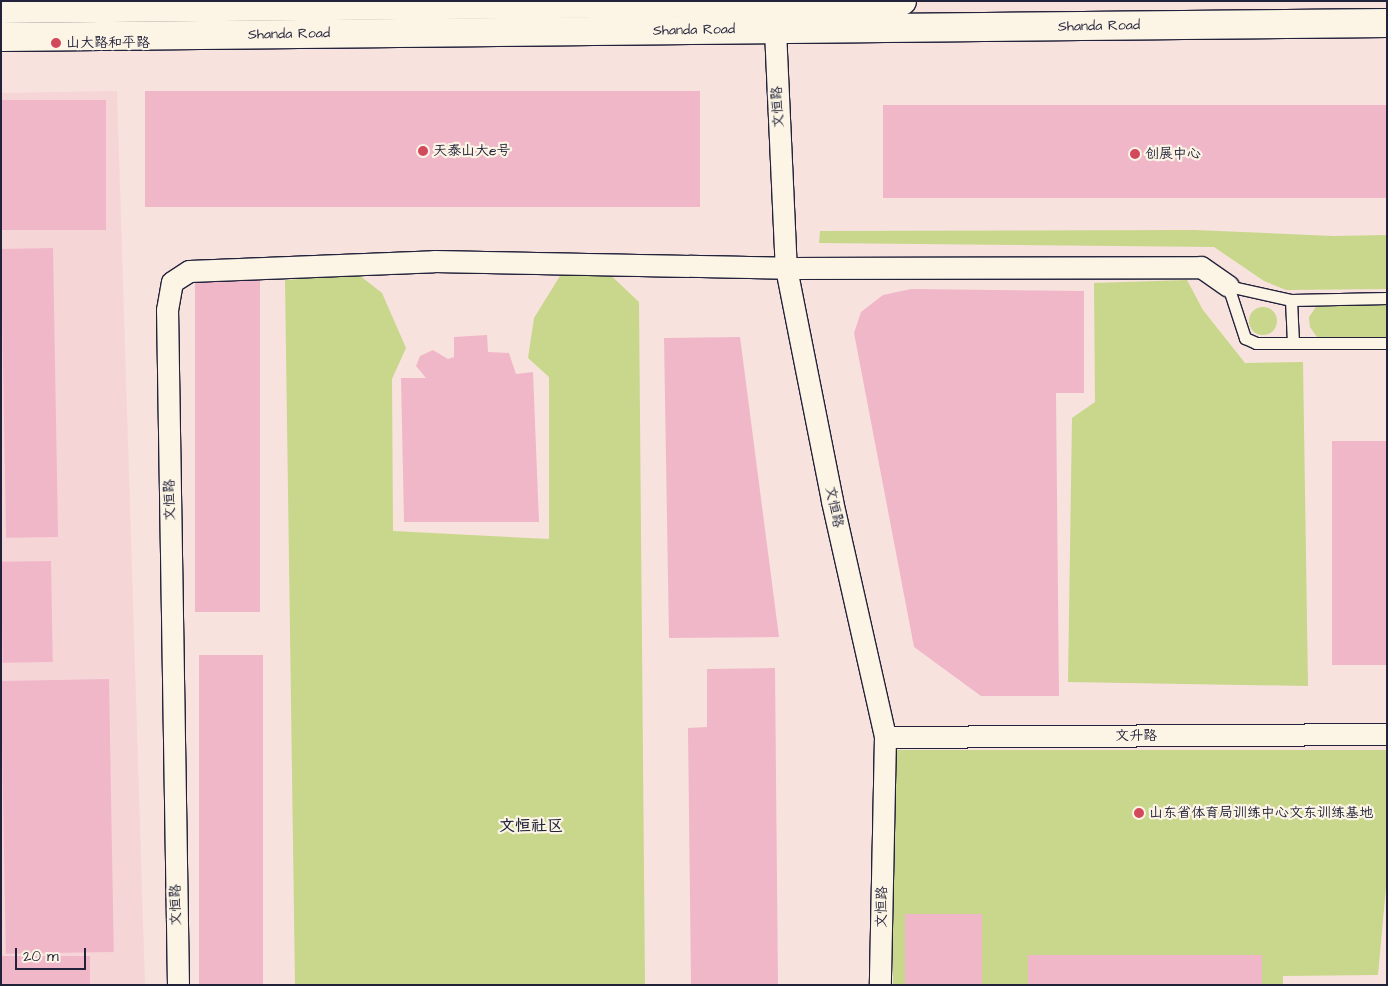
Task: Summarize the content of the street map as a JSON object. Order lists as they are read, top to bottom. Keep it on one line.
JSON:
{"streets":{"main road":["Shanda Road"],"street":["文恒路","文升路"]},"crossings":[["Shanda Road","文恒路"],["文恒路","文升路"]],"districts":["文恒社区"],"places":["山大路和平路","天泰山大e号","创展中心","山东省体育局训练中心文东训练基地"],"scale_bar":"20 m"}
